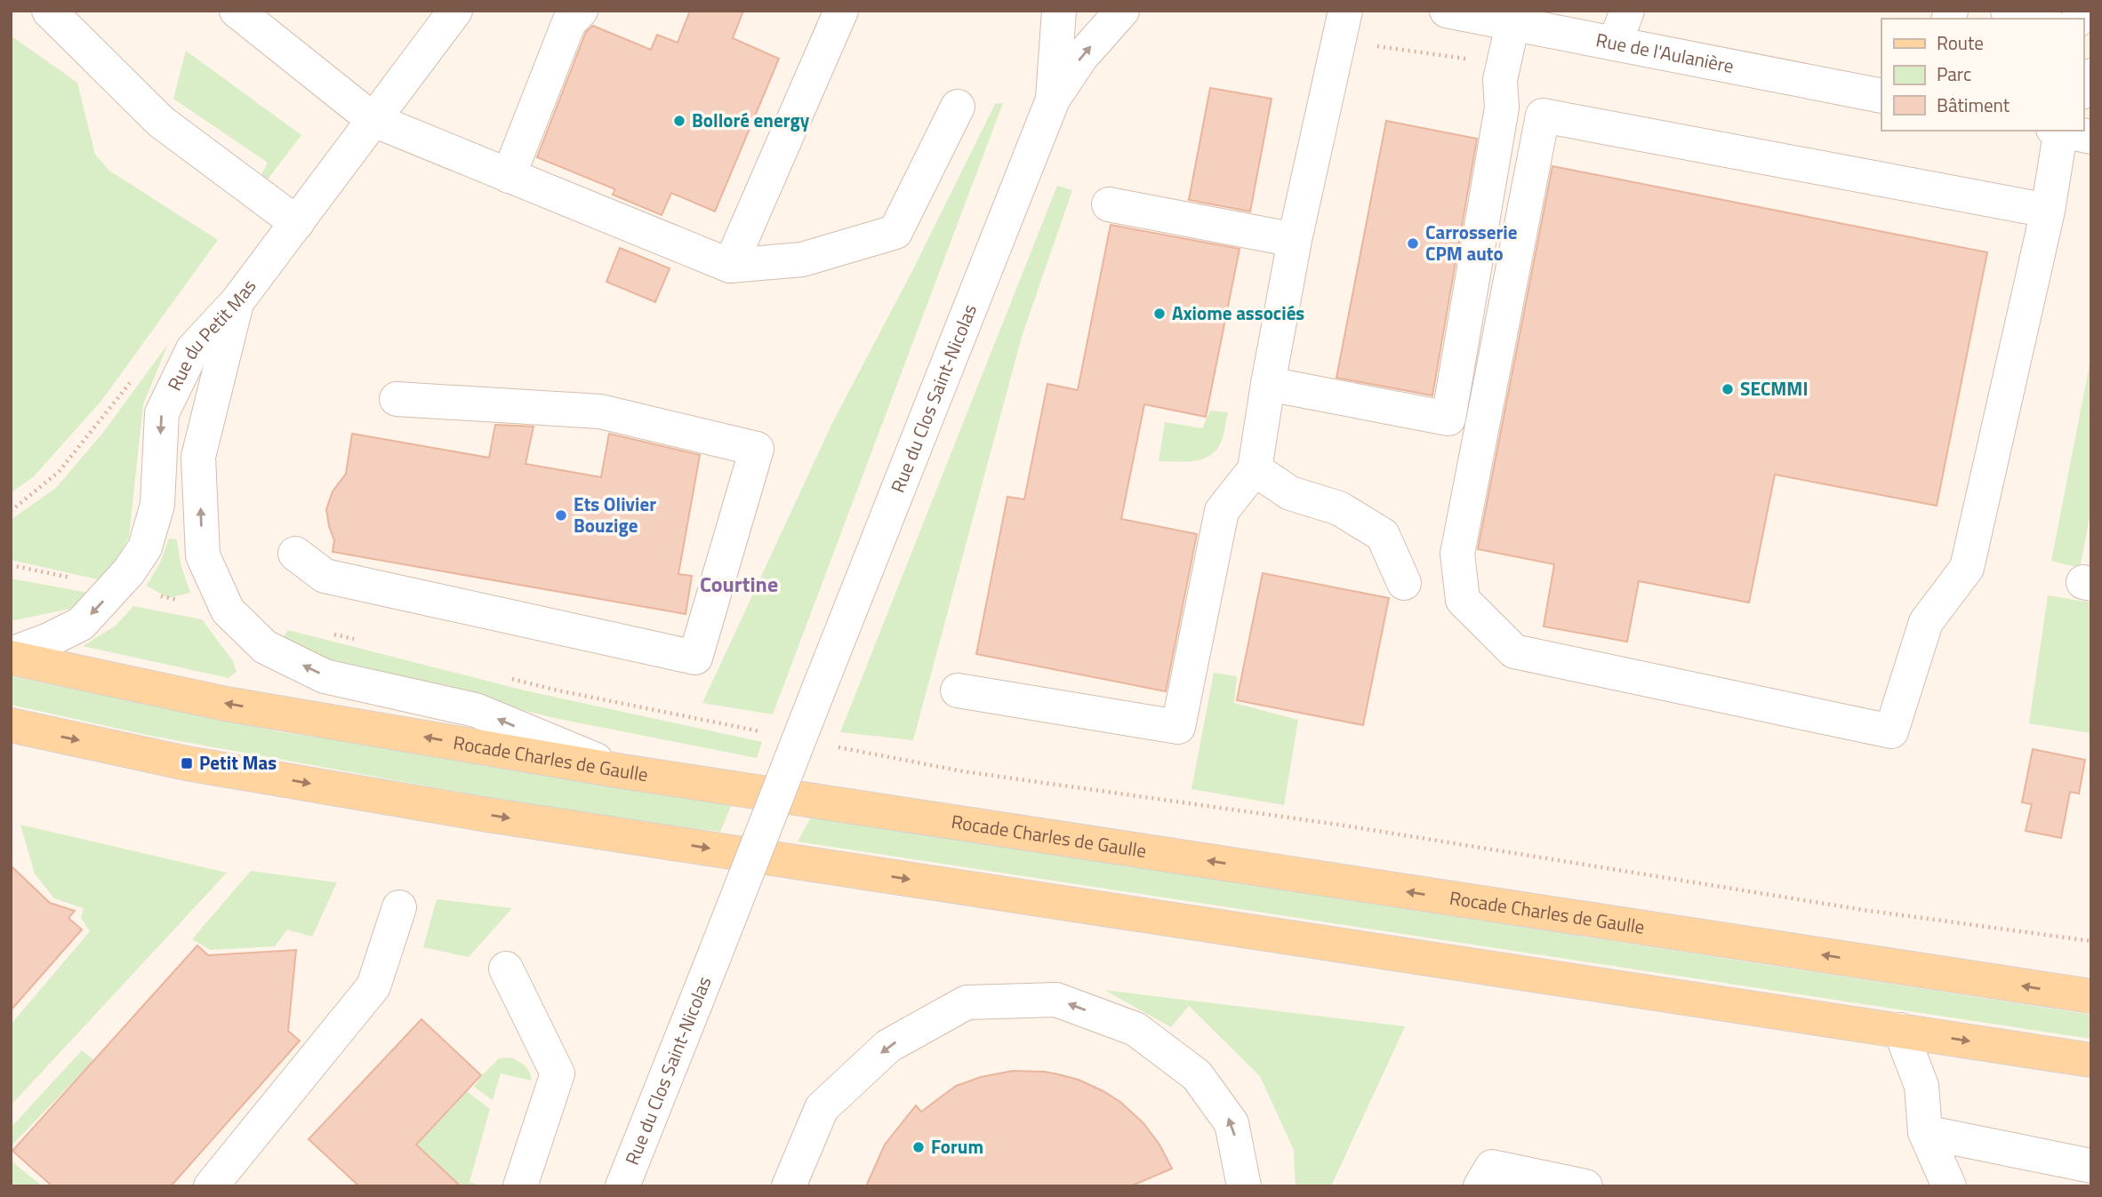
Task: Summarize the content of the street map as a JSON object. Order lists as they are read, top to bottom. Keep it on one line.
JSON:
{"streets":{"main road":["Rocade Charles de Gaulle"],"street":["Rue de l'Aulanière","Rue du Petit Mas","Rue du Clos Saint-Nicolas"]},"crossings":[["Rue du Petit Mas","Rocade Charles de Gaulle"]],"one_way":["Rue du Petit Mas"],"districts":["Courtine"],"places":{"other":["Bolloré energy","Carrosserie CPM auto","Axiome associés","SECMMI","Ets Olivier Bouzige","Forum"],"transit":["Petit Mas"]},"legend":["Route","Parc","Bâtiment"]}
